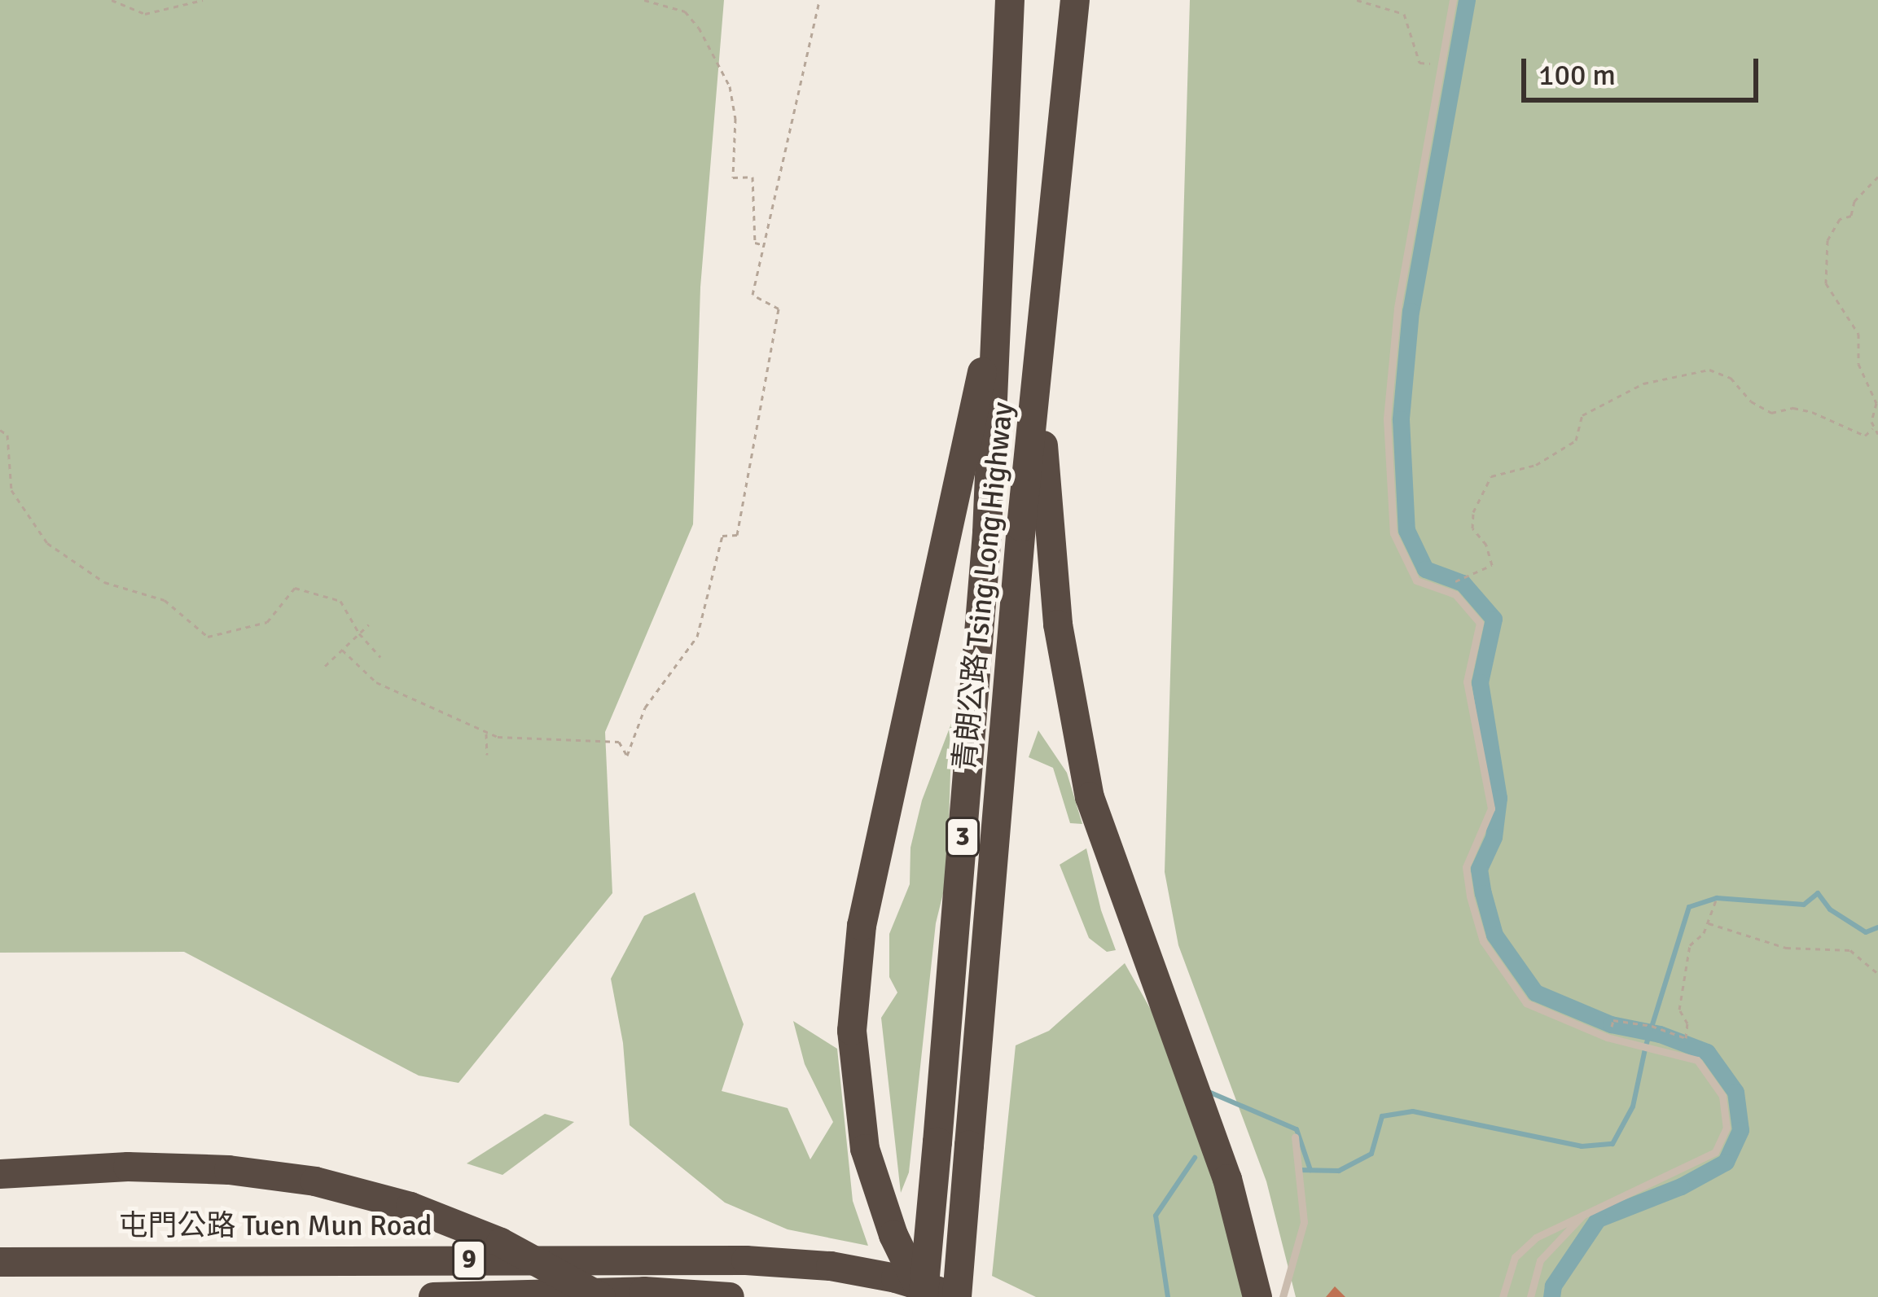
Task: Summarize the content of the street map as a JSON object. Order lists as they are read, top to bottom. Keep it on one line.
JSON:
{"streets":{"highway":["青朗公路 Tsing Long Highway","3","屯門公路 Tuen Mun Road","9"]},"crossings":[["青朗公路 Tsing Long Highway","屯門公路 Tuen Mun Road"]],"scale_bar":"100 m"}
